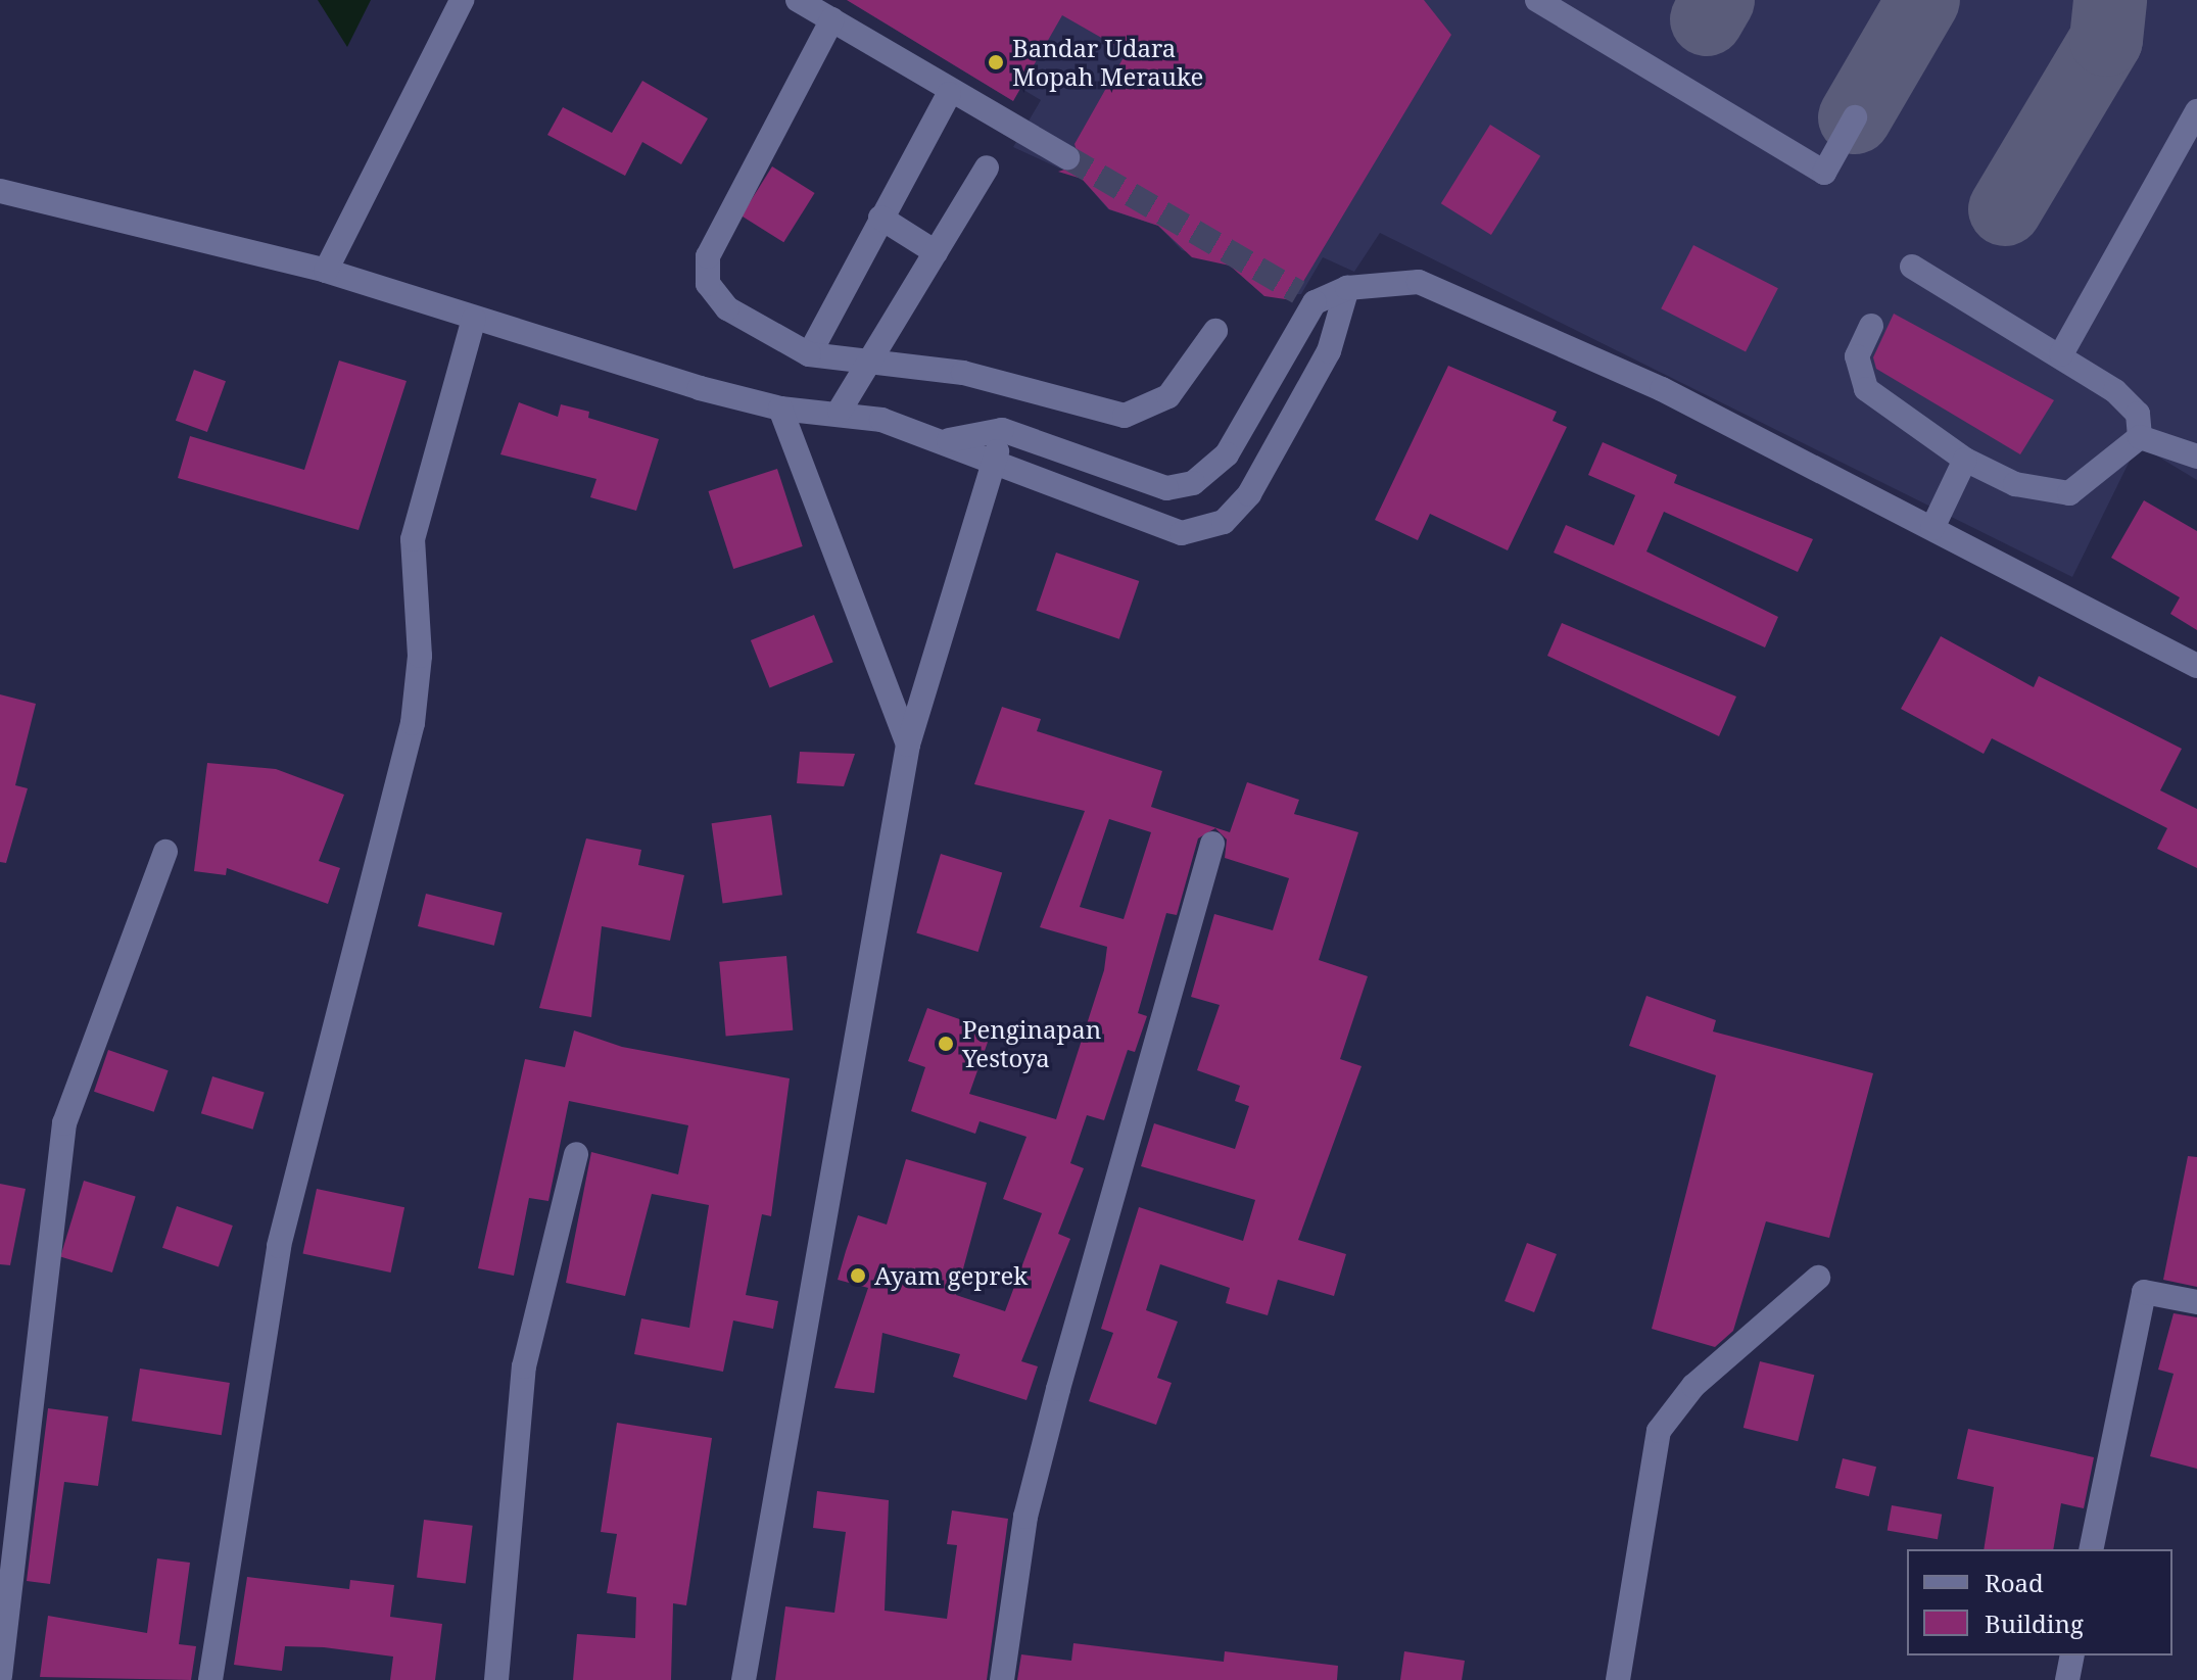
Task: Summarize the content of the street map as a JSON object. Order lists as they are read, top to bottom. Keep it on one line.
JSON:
{"places":["Bandar Udara Mopah Merauke","Penginapan Yestoya","Ayam geprek"],"legend":["Road","Building"]}
